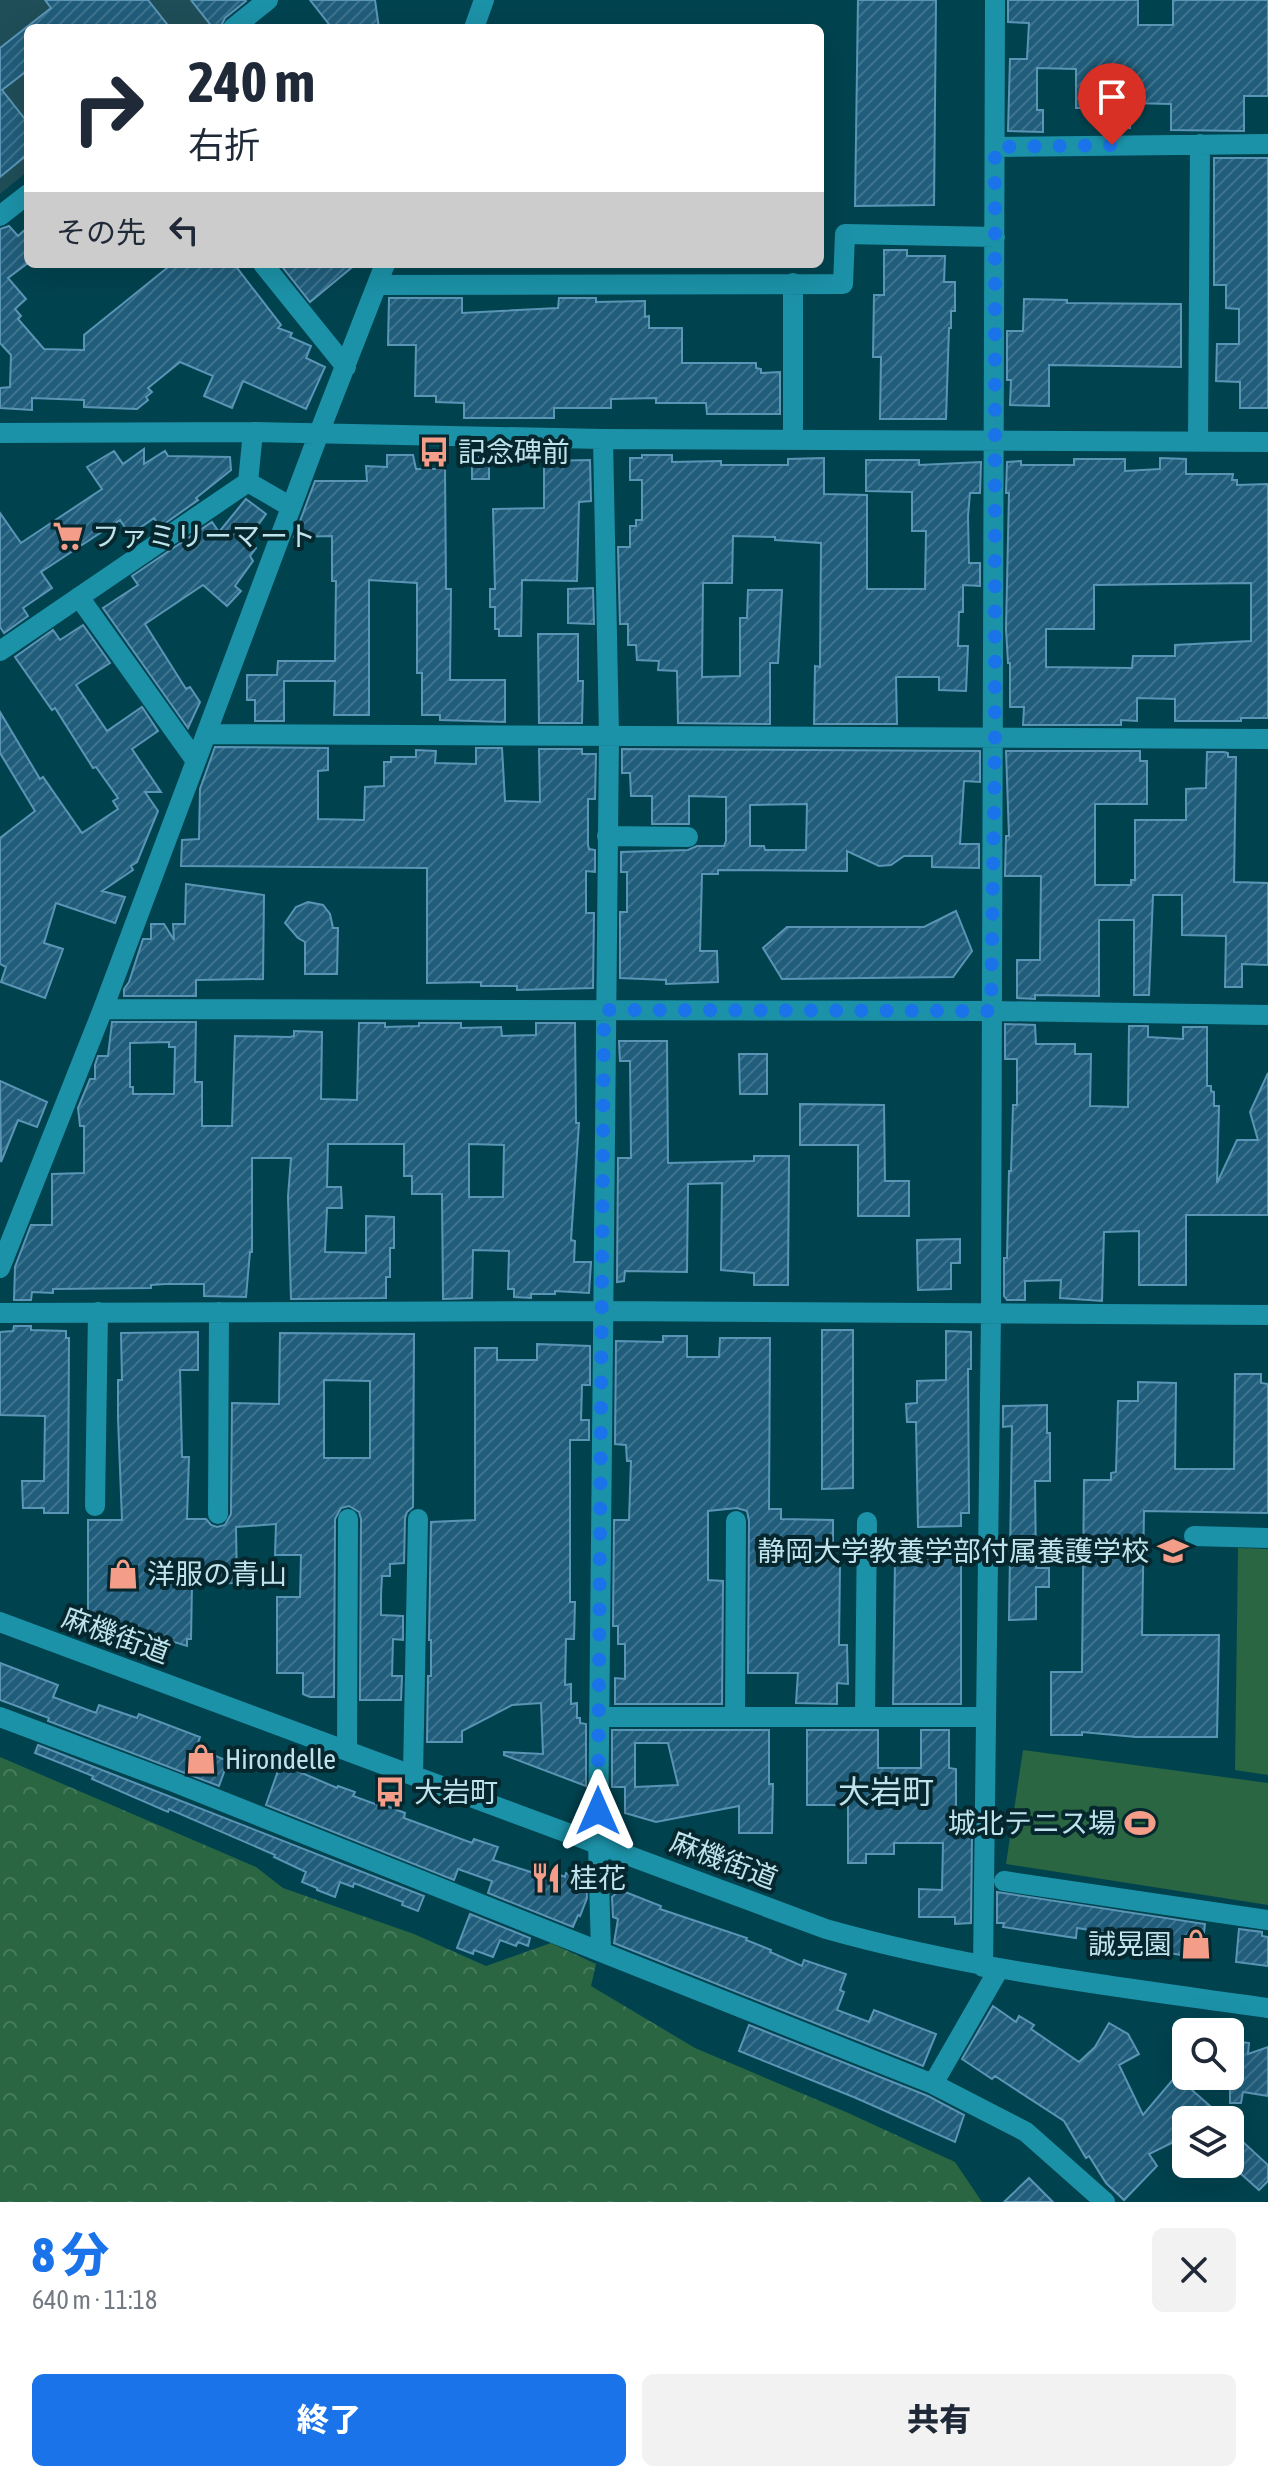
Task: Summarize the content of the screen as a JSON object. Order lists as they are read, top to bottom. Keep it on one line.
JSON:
{"streets":{"street":["麻機街道"]},"districts":["大岩町"],"places":{"bus stop":["記念碑前","大岩町"],"supermarket":["ファミリーマート"],"school or university":["静岡大学教養学部付属養護学校"],"shop":["洋服の青山","Hirondelle","誠晃園"],"sports":["城北テニス場"],"restaurant":["桂花"]},"page":{"turn":["240 m","右折"],"then":"その先","heading":["8 分","640 m · 11:18"],"buttons":["終了","共有"]}}
